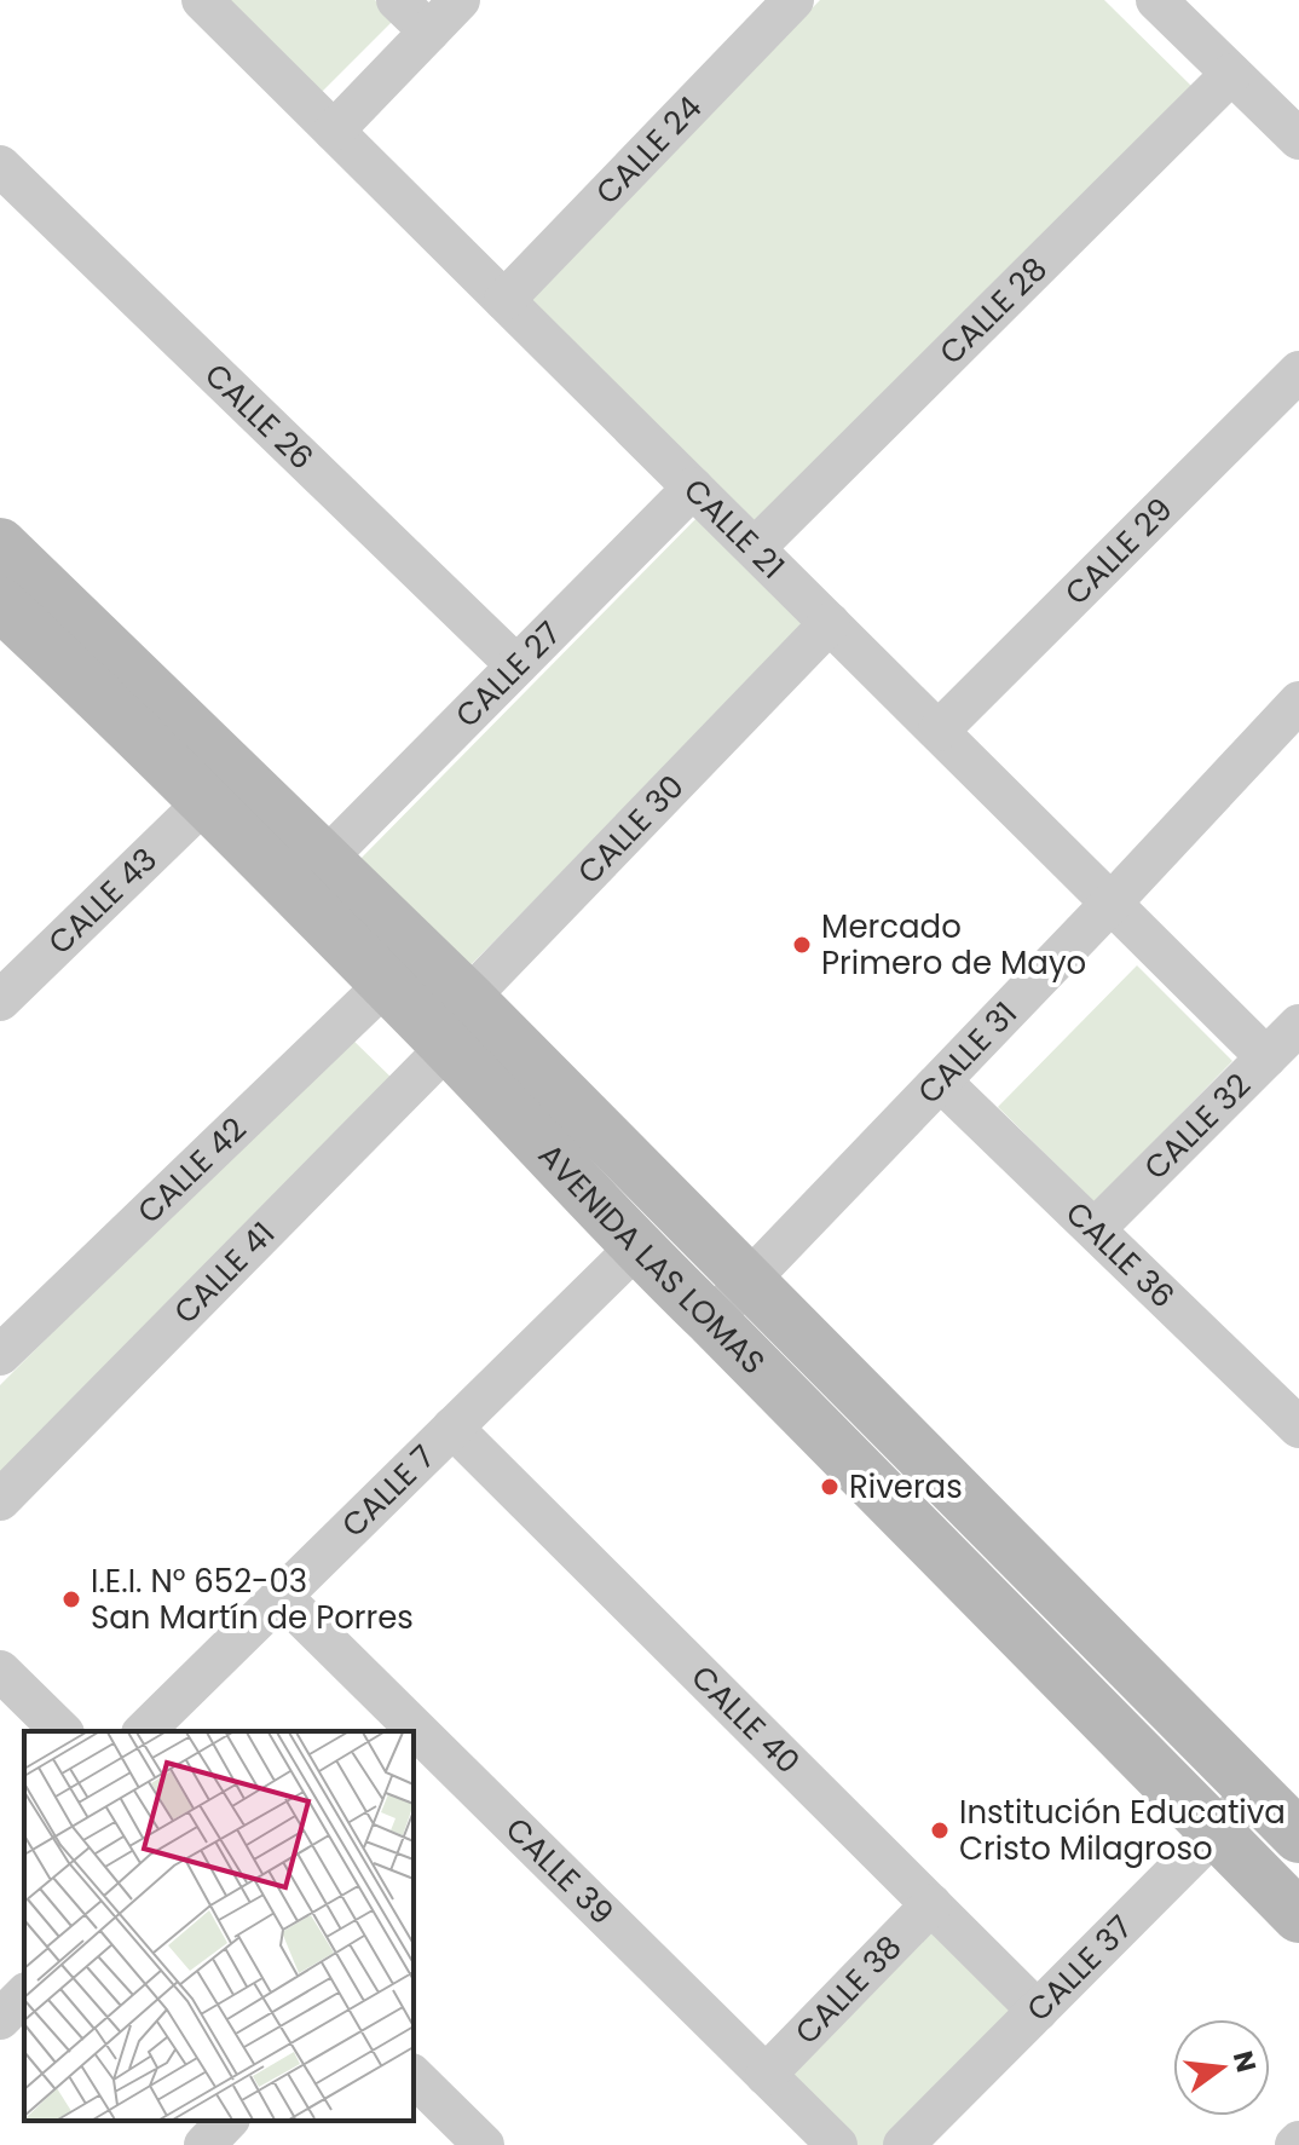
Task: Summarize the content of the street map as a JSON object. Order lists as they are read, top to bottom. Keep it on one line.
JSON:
{"streets":{"street":["CALLE 24","CALLE 28","CALLE 26","CALLE 21","CALLE 29","CALLE 27","CALLE 30","CALLE 43","CALLE 31","CALLE 32","CALLE 42","CALLE 36","AVENIDA LAS LOMAS","CALLE 41","CALLE 7","CALLE 40","CALLE 39","CALLE 37","CALLE 38"]},"crossings":[["CALLE 24","CALLE 21"],["CALLE 28","CALLE 21"],["CALLE 26","CALLE 27"],["CALLE 21","CALLE 29"],["CALLE 21","CALLE 27"],["CALLE 21","CALLE 30"],["CALLE 21","CALLE 31"],["CALLE 21","CALLE 32"],["CALLE 27","AVENIDA LAS LOMAS"],["CALLE 30","AVENIDA LAS LOMAS"],["CALLE 30","CALLE 41"],["CALLE 43","AVENIDA LAS LOMAS"],["CALLE 31","CALLE 36"],["CALLE 31","AVENIDA LAS LOMAS"],["CALLE 32","CALLE 36"],["CALLE 42","AVENIDA LAS LOMAS"],["AVENIDA LAS LOMAS","CALLE 41"],["AVENIDA LAS LOMAS","CALLE 7"],["AVENIDA LAS LOMAS","CALLE 37"],["CALLE 7","CALLE 40"],["CALLE 7","CALLE 39"],["CALLE 40","CALLE 37"],["CALLE 40","CALLE 38"],["CALLE 39","CALLE 38"]],"places":["Mercado Primero de Mayo","Riveras","I.E.I. N° 652-03 San Martín de Porres","Institución Educativa Cristo Milagroso"],"north":"right"}
